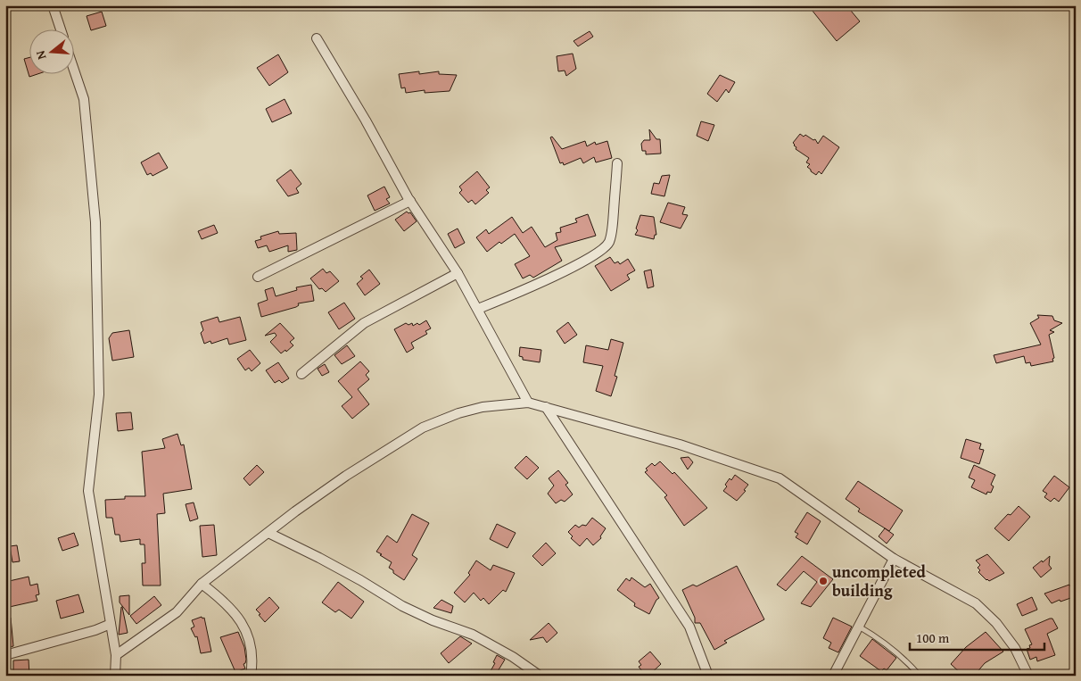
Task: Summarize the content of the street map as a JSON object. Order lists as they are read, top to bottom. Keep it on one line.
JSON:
{"places":["uncompleted building"],"scale_bar":"100 m","north":"left"}
